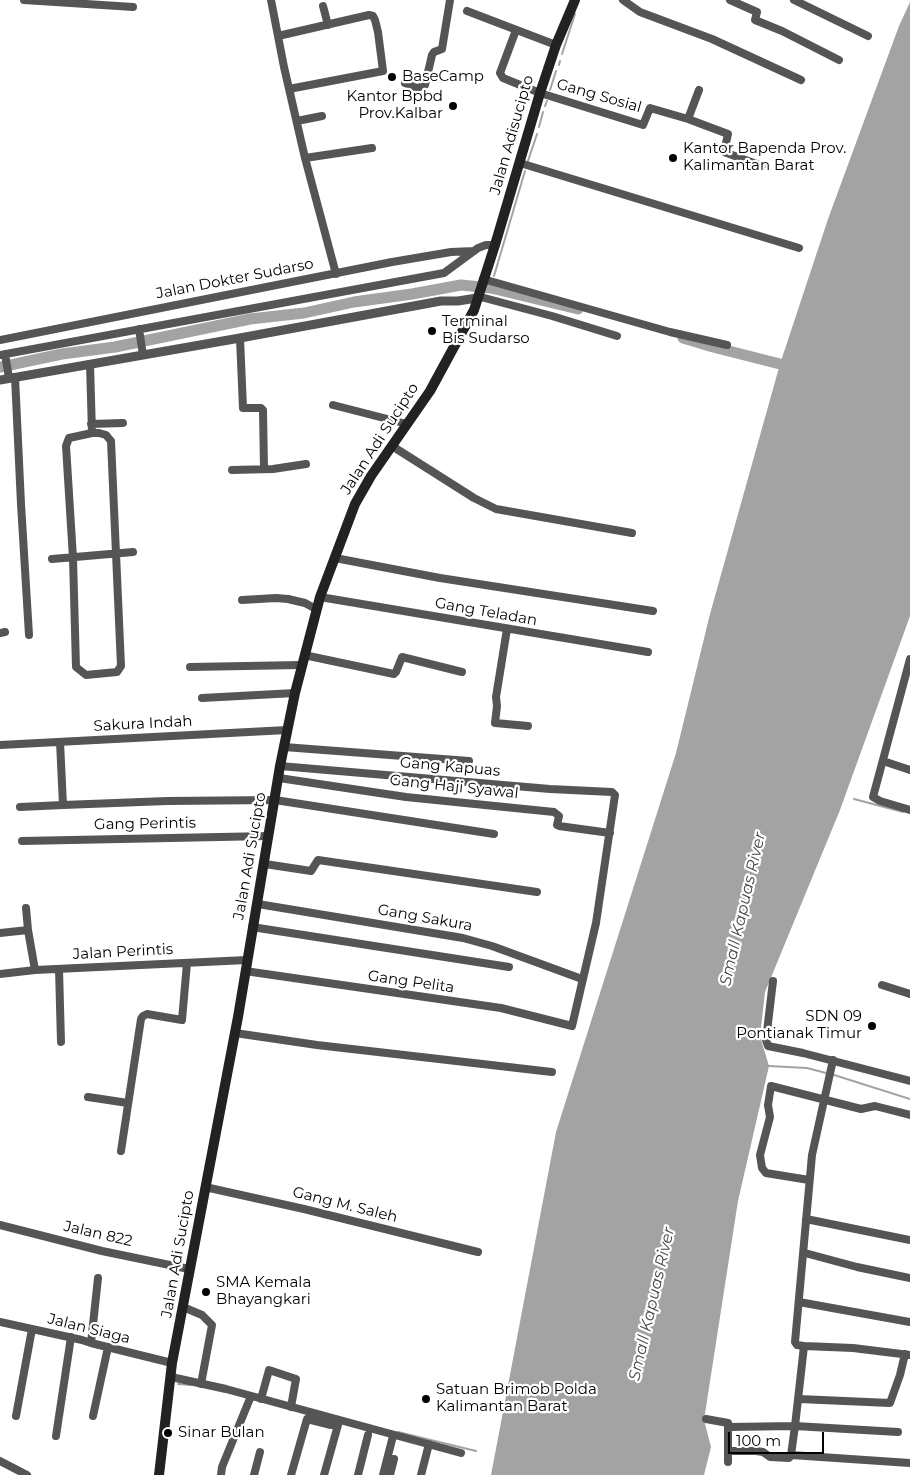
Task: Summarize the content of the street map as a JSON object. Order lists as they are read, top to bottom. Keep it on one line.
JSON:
{"streets":{"main road":["Jalan Adisucipto","Jalan Adi Sucipto"],"street":["Gang Sosial","Jalan Dokter Sudarso","Gang Teladan","Sakura Indah","Gang Kapuas","Gang Haji Syawal","Gang Perintis","Gang Sakura","Jalan Perintis","Gang Pelita","Gang M. Saleh","Jalan 822","Jalan Siaga"]},"crossings":[["Gang Sosial","Jalan Adisucipto"],["Jalan Adisucipto","Jalan Adi Sucipto"],["Jalan Adi Sucipto","Gang Teladan"],["Jalan Adi Sucipto","Sakura Indah"],["Jalan Adi Sucipto","Gang Kapuas"],["Jalan Adi Sucipto","Gang Haji Syawal"],["Jalan Adi Sucipto","Gang Perintis"],["Jalan Adi Sucipto","Gang Sakura"],["Jalan Adi Sucipto","Jalan Perintis"],["Jalan Adi Sucipto","Gang Pelita"],["Jalan Adi Sucipto","Gang M. Saleh"],["Jalan Adi Sucipto","Jalan 822"],["Jalan Adi Sucipto","Jalan Siaga"],["Gang Kapuas","Gang Haji Syawal"],["Gang Sakura","Gang Pelita"]],"water":["Small Kapuas River"],"places":["BaseCamp","Kantor Bpbd Prov.Kalbar","Kantor Bapenda Prov. Kalimantan Barat","Terminal Bis Sudarso","SDN 09 Pontianak Timur","SMA Kemala Bhayangkari","Satuan Brimob Polda Kalimantan Barat","Sinar Bulan"],"scale_bar":"100 m"}
